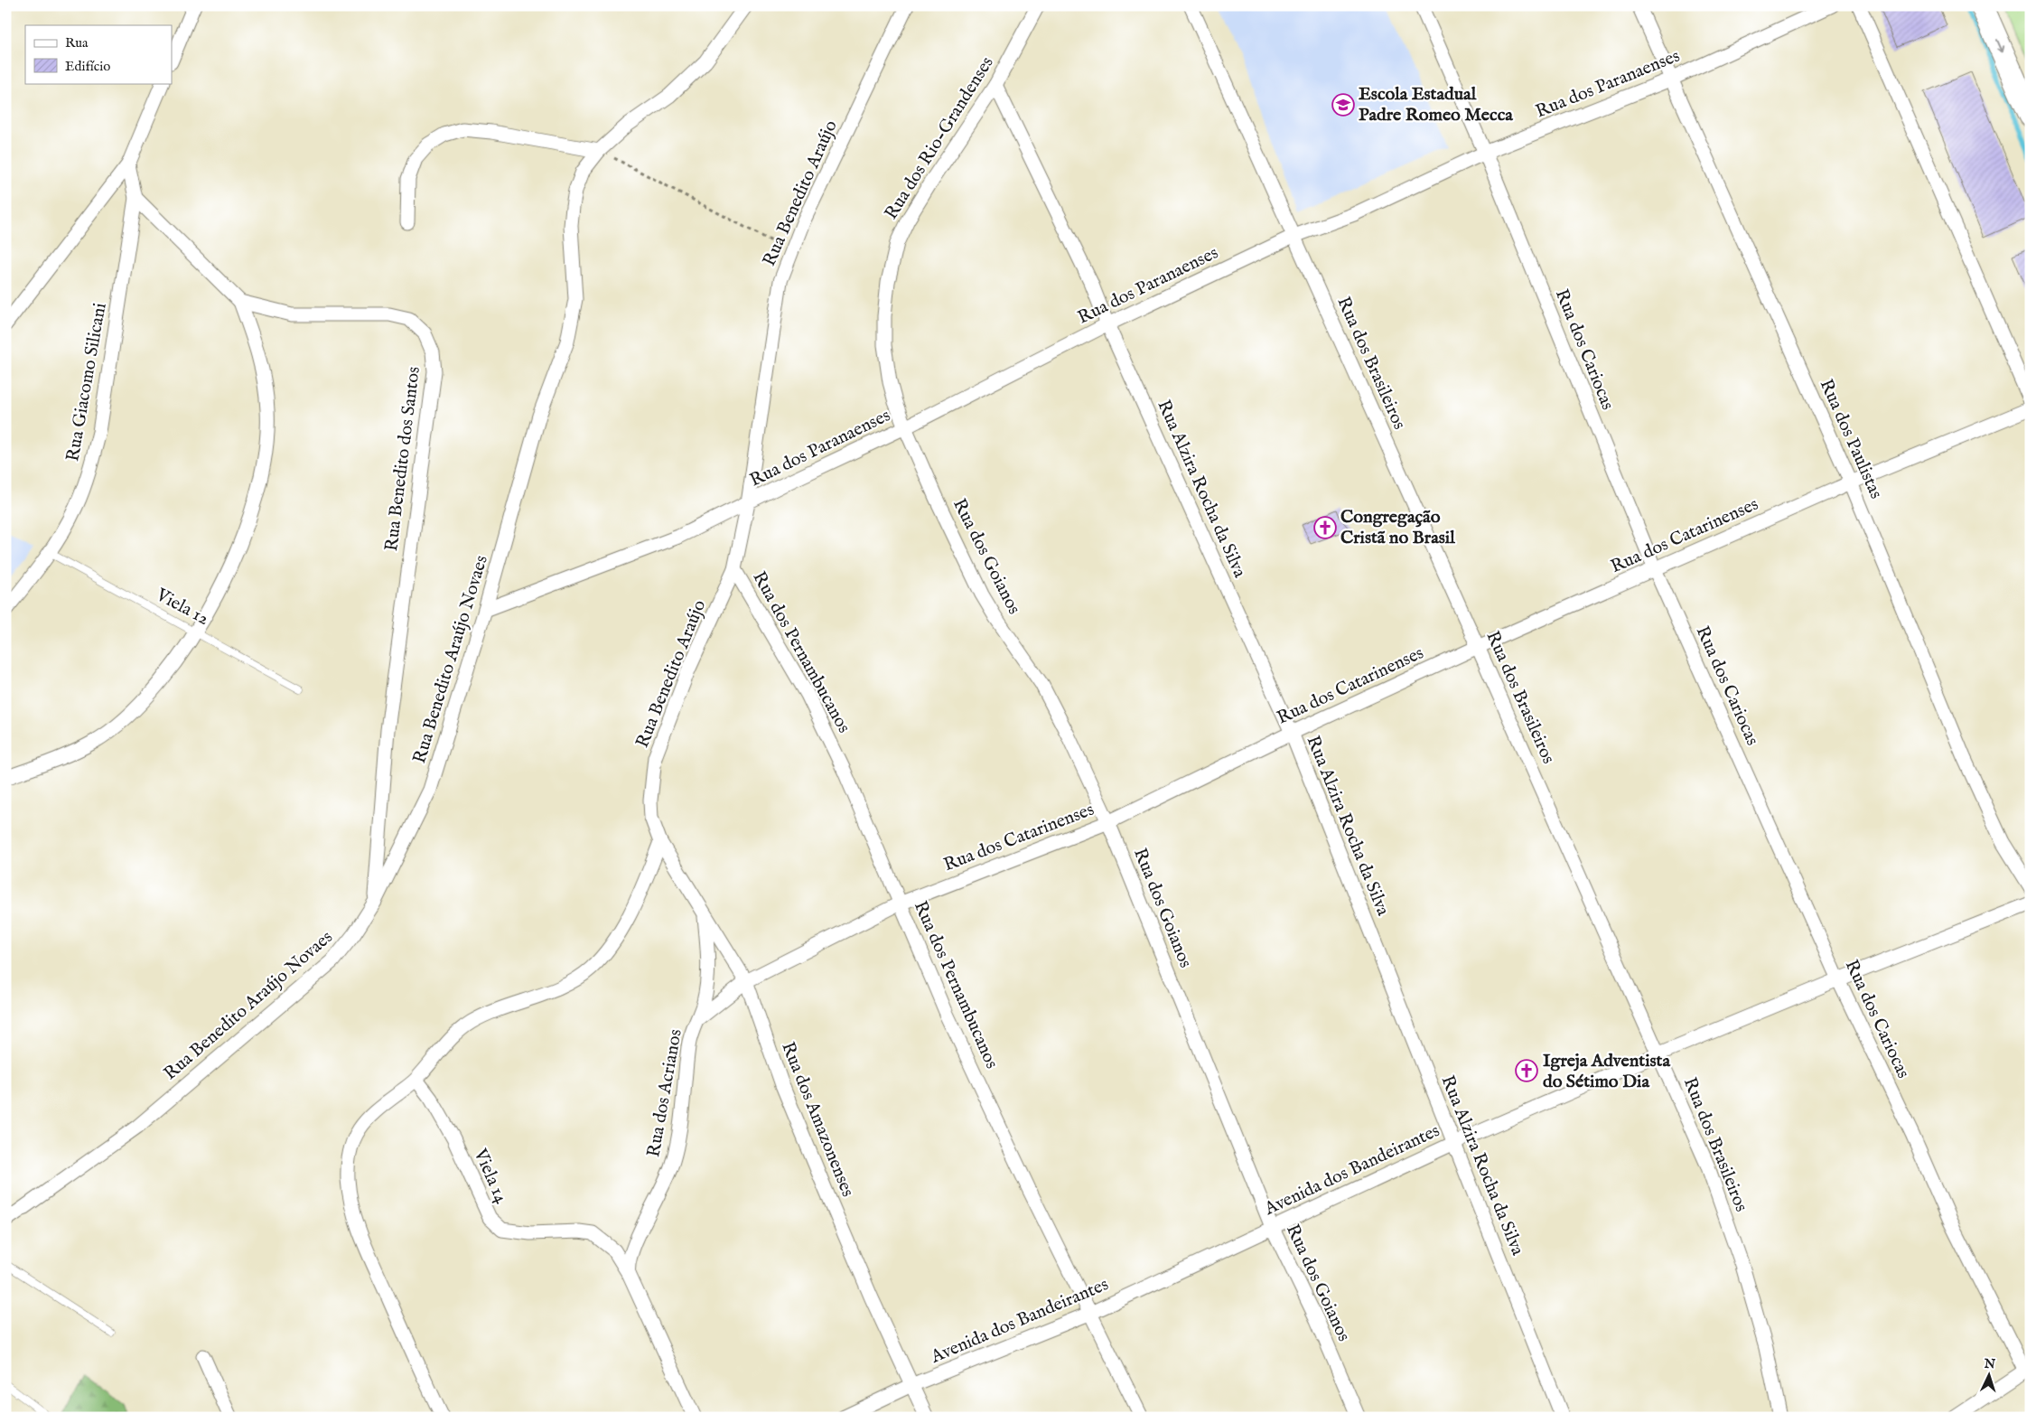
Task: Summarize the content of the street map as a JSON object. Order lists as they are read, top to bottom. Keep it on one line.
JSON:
{"streets":{"street":["Rua dos Paranaenses","Rua dos Rio-Grandenses","Rua Benedito Araújo","Rua dos Cariocas","Rua dos Brasileiros","Rua Giacomo Silicani","Rua dos Paulistas","Rua Benedito dos Santos","Rua Alzira Rocha da Silva","Rua dos Catarinenses","Rua dos Goianos","Rua dos Pernambucanos","Rua Benedito Araújo Novaes","Rua dos Acrianos","Rua dos Amazonenses","Avenida dos Bandeirantes","Viela 14"],"lane":["Viela 12"]},"crossings":[["Rua dos Paranaenses","Rua dos Rio-Grandenses"],["Rua dos Paranaenses","Rua Benedito Araújo"],["Rua dos Paranaenses","Rua dos Cariocas"],["Rua dos Paranaenses","Rua dos Brasileiros"],["Rua dos Paranaenses","Rua dos Paulistas"],["Rua dos Paranaenses","Rua Alzira Rocha da Silva"],["Rua dos Paranaenses","Rua dos Goianos"],["Rua dos Paranaenses","Rua Benedito Araújo Novaes"],["Rua dos Rio-Grandenses","Rua Alzira Rocha da Silva"],["Rua dos Rio-Grandenses","Rua dos Goianos"],["Rua Benedito Araújo","Rua dos Pernambucanos"],["Rua Benedito Araújo","Rua dos Amazonenses"],["Rua dos Cariocas","Rua dos Catarinenses"],["Rua dos Cariocas","Avenida dos Bandeirantes"],["Rua dos Brasileiros","Rua dos Catarinenses"],["Rua dos Brasileiros","Avenida dos Bandeirantes"],["Rua Giacomo Silicani","Viela 12"],["Rua dos Paulistas","Rua dos Catarinenses"],["Rua Benedito dos Santos","Rua Benedito Araújo Novaes"],["Rua Alzira Rocha da Silva","Rua dos Catarinenses"],["Rua Alzira Rocha da Silva","Avenida dos Bandeirantes"],["Rua dos Catarinenses","Rua dos Goianos"],["Rua dos Catarinenses","Rua dos Pernambucanos"],["Rua dos Catarinenses","Rua dos Acrianos"],["Rua dos Catarinenses","Rua dos Amazonenses"],["Rua dos Goianos","Avenida dos Bandeirantes"],["Rua dos Pernambucanos","Avenida dos Bandeirantes"],["Rua dos Acrianos","Rua dos Amazonenses"],["Rua dos Acrianos","Viela 14"],["Rua dos Amazonenses","Avenida dos Bandeirantes"]],"places":{"school or university":["Escola Estadual Padre Romeo Mecca"],"church":["Congregação Cristã no Brasil","Igreja Adventista do Sétimo Dia"]},"legend":["Rua","Edifício"],"north":"top"}
